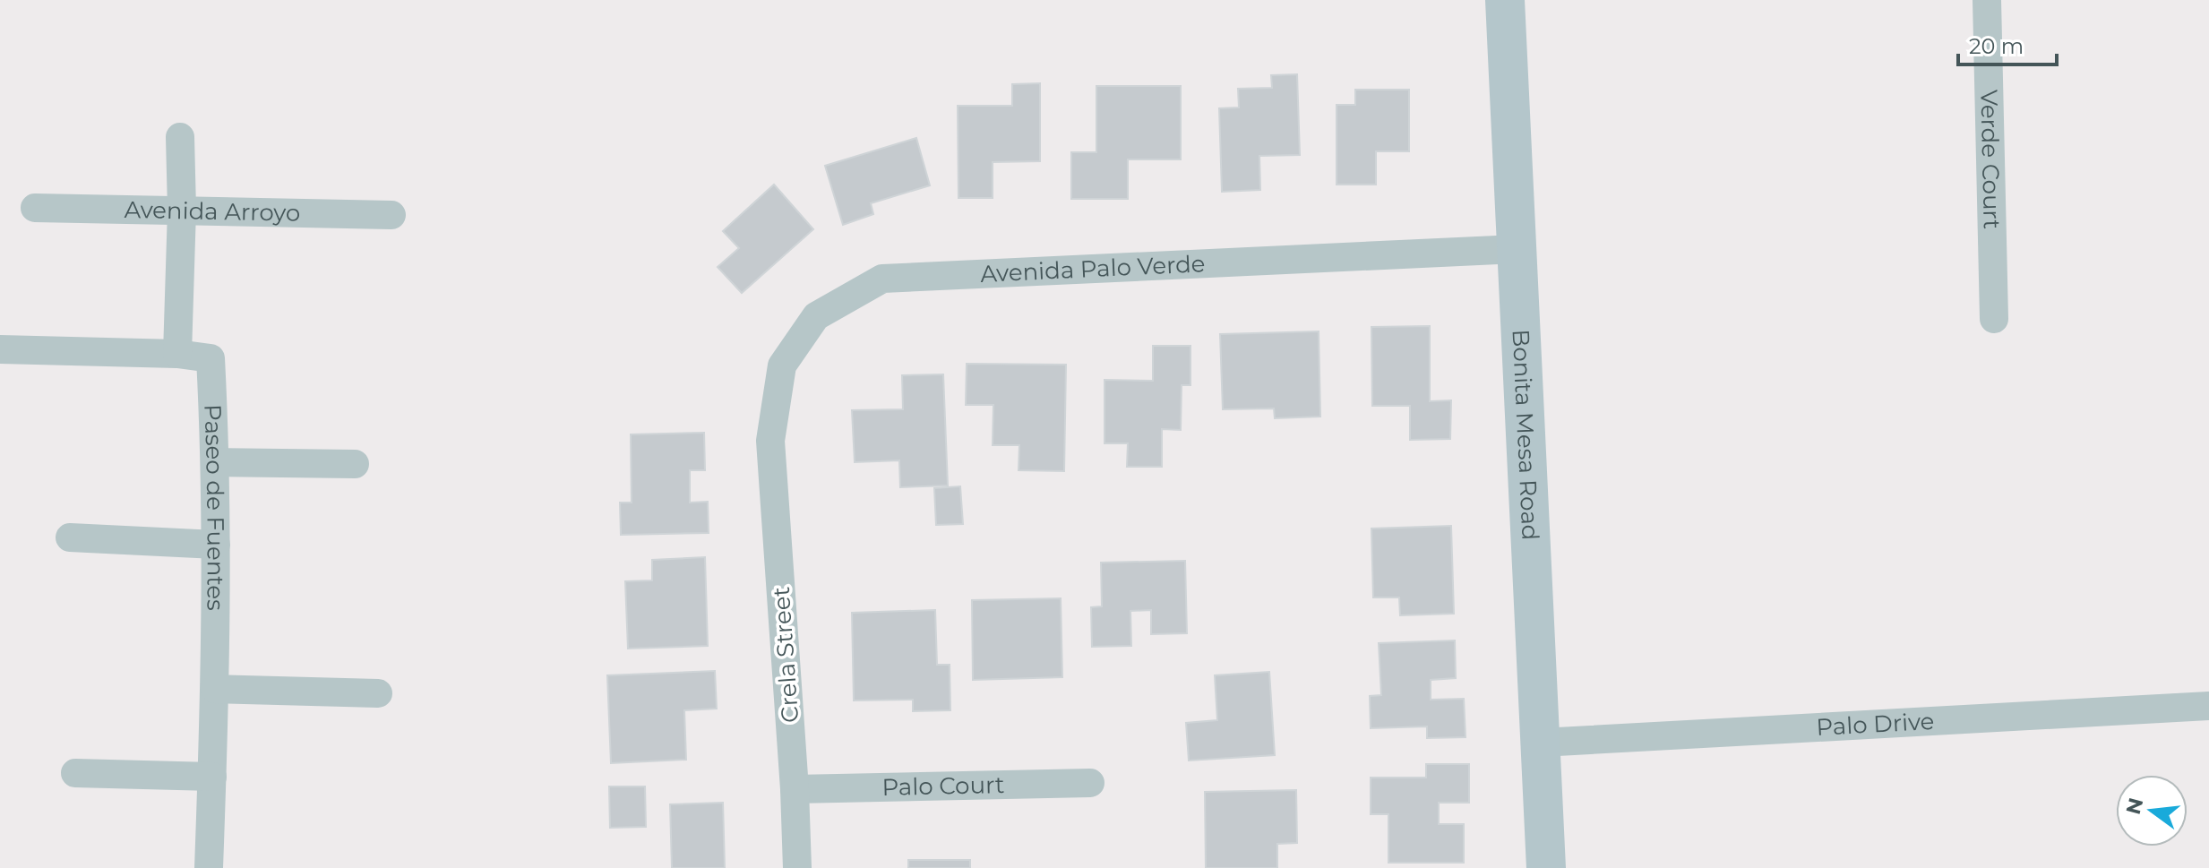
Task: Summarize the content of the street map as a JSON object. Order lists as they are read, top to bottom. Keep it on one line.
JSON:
{"streets":{"street":["Verde Court","Avenida Arroyo","Avenida Palo Verde","Bonita Mesa Road","Paseo de Fuentes","Crela Street","Palo Drive","Palo Court"]},"crossings":[["Avenida Palo Verde","Bonita Mesa Road"],["Avenida Palo Verde","Crela Street"],["Bonita Mesa Road","Palo Drive"],["Crela Street","Palo Court"]],"scale_bar":"20 m","north":"left"}
